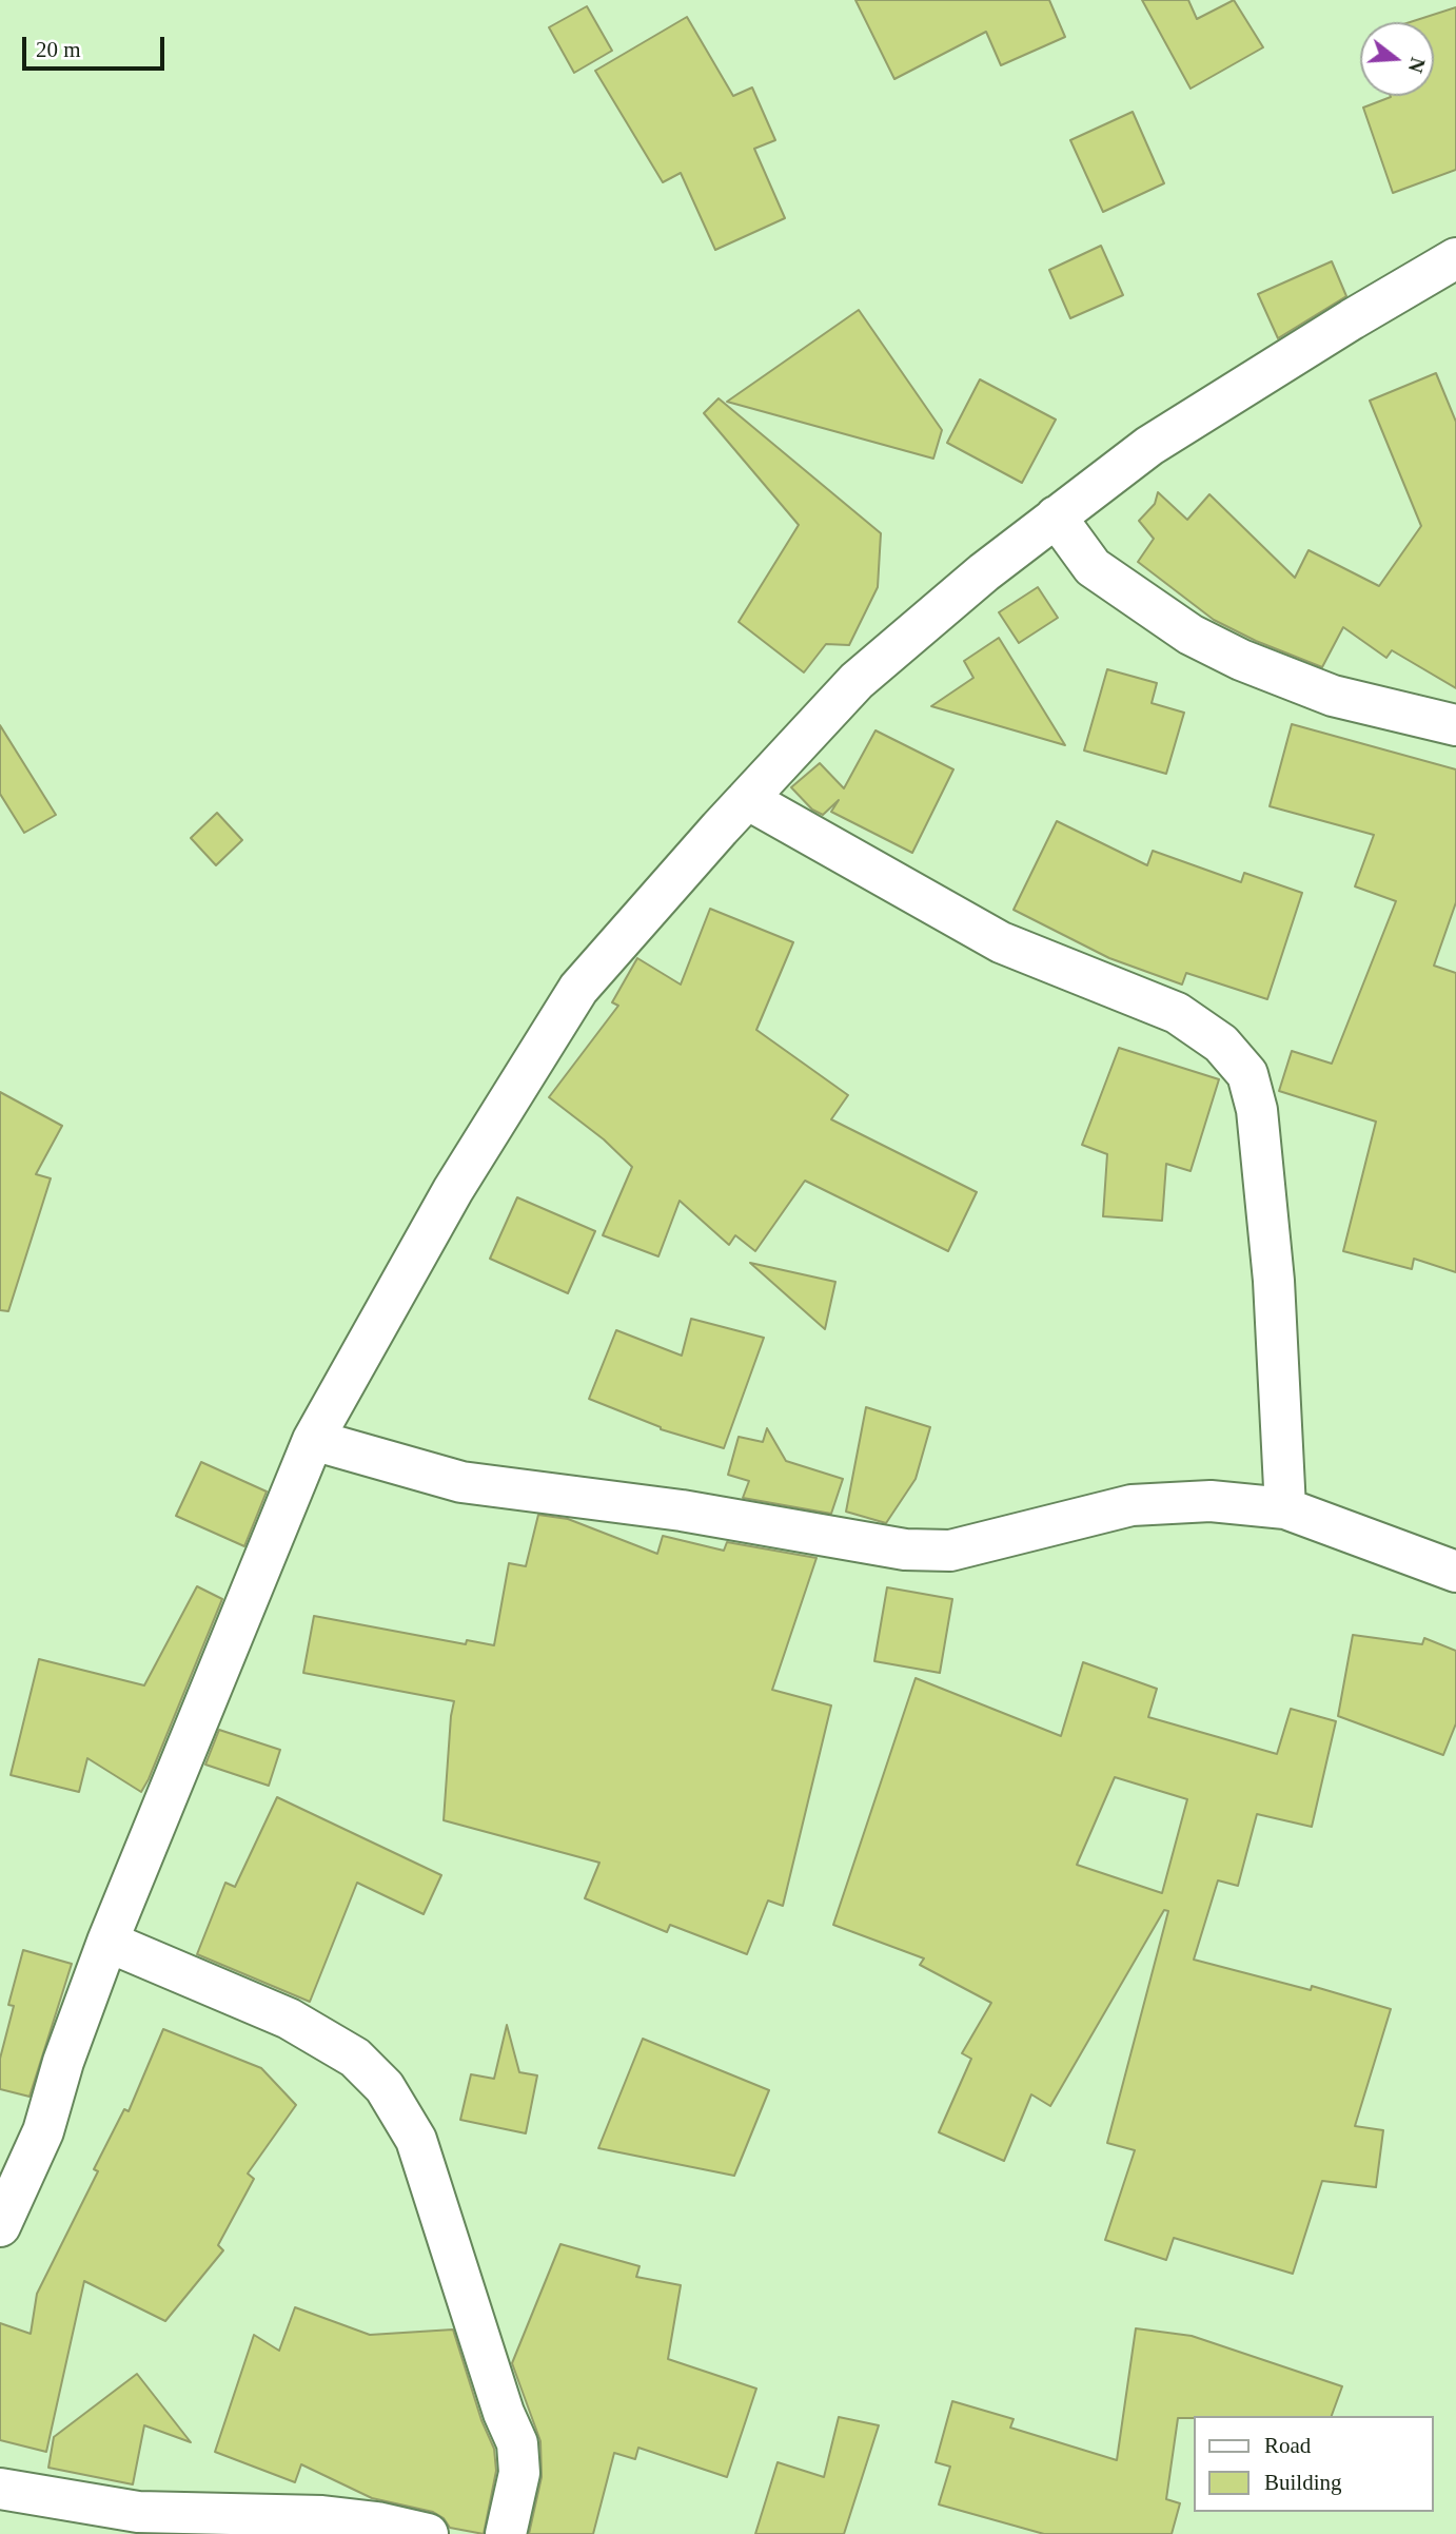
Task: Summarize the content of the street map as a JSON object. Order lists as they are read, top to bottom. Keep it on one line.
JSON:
{"legend":["Road","Building"],"scale_bar":"20 m","north":"right"}
